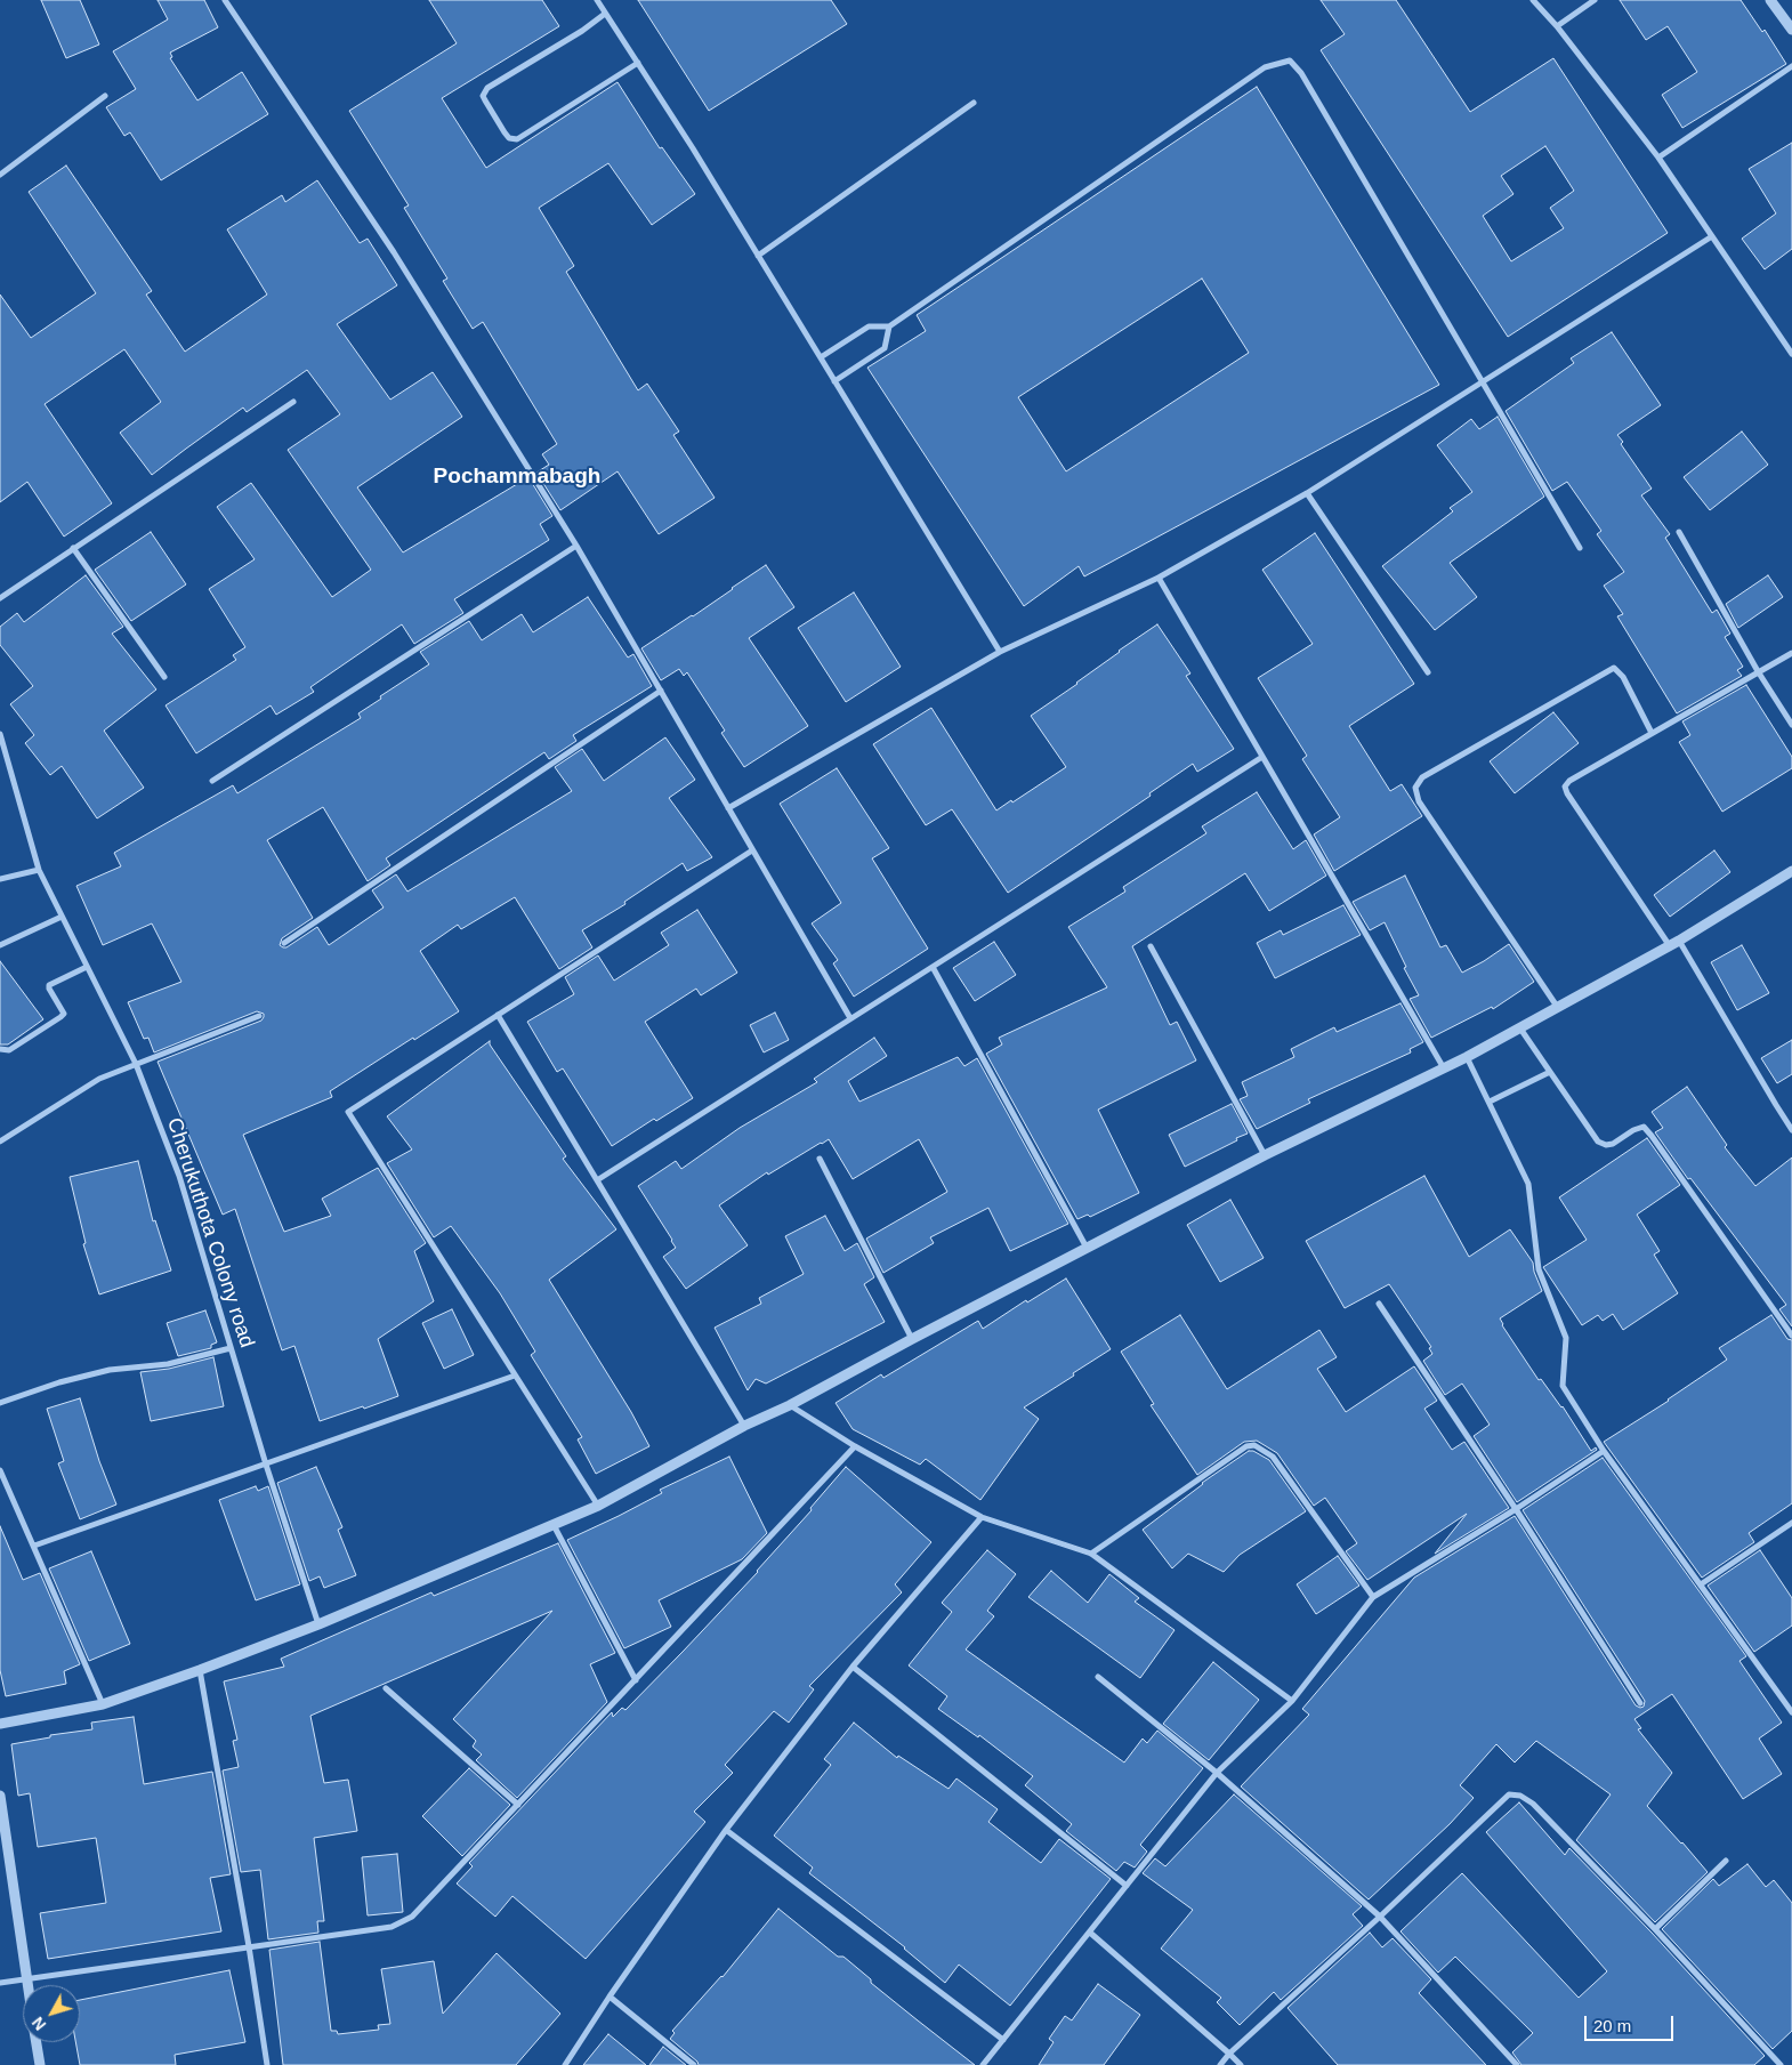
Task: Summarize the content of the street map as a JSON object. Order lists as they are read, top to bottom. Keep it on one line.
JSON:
{"streets":{"street":["Cherukuthota Colony road"]},"districts":["Pochammabagh"],"scale_bar":"20 m","north":"bottom left"}
